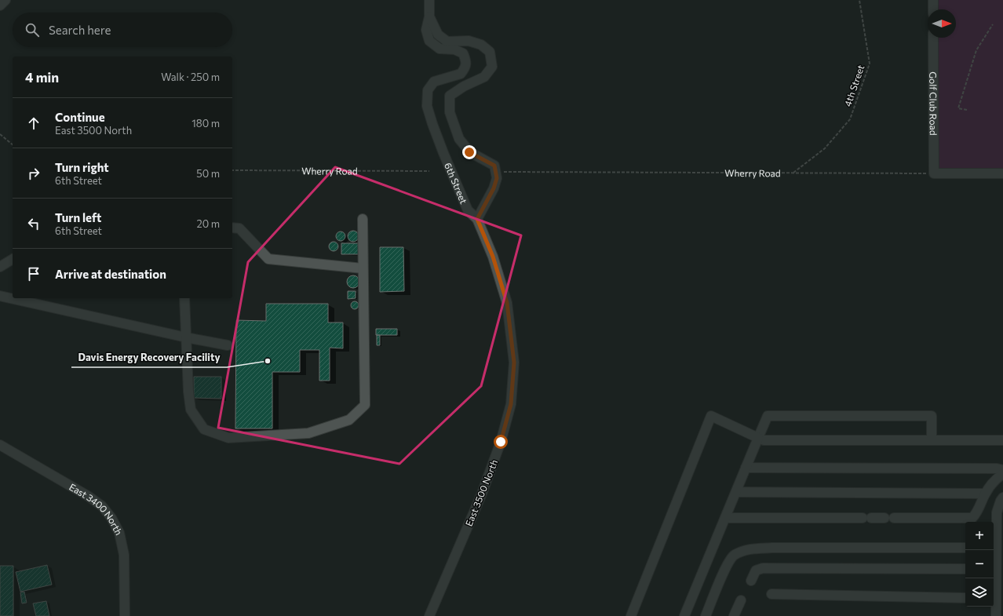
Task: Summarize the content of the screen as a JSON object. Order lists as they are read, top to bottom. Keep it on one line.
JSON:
{"streets":{"street":["Golf Club Road","6th Street","East 3500 North","East 3400 North"],"path":["4th Street","Wherry Road"]},"crossings":[["4th Street","Wherry Road"],["Golf Club Road","Wherry Road"],["6th Street","East 3500 North"]],"places":["Davis Energy Recovery Facility"],"north":"right","page":{"search":"Search here","heading":["4 min","Walk · 250 m"],"list":[["Continue","East 3500 North","180 m"],["Turn right","6th Street","50 m"],["Turn left","6th Street","20 m"],"Arrive at destination"],"map_buttons":["+","−"]}}
